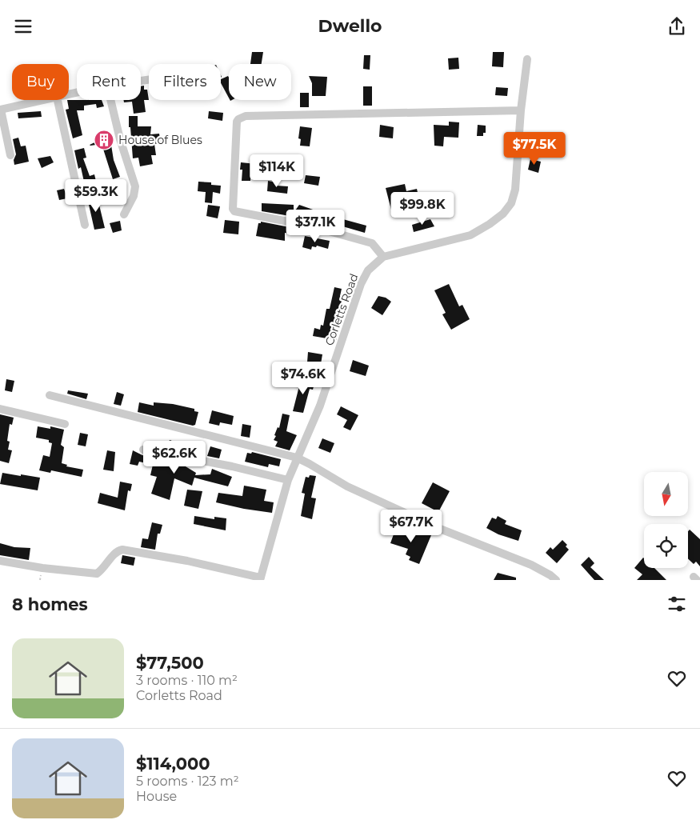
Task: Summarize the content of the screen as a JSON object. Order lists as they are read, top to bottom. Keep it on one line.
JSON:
{"streets":{"street":["Corletts Road"]},"places":{"building":["House of Blues"]},"north":"bottom","page":{"header":"Dwello","chip":["Buy","Rent","Filters","New"],"price":["$77.5K","$114K","$59.3K","$99.8K","$37.1K","$74.6K","$62.6K","$67.7K"],"heading":"8 homes","list":[{"name":"$77,500","note":"3 rooms · 110 m² · Corletts Road"},{"name":"$114,000","note":"5 rooms · 123 m² · House"}]}}
